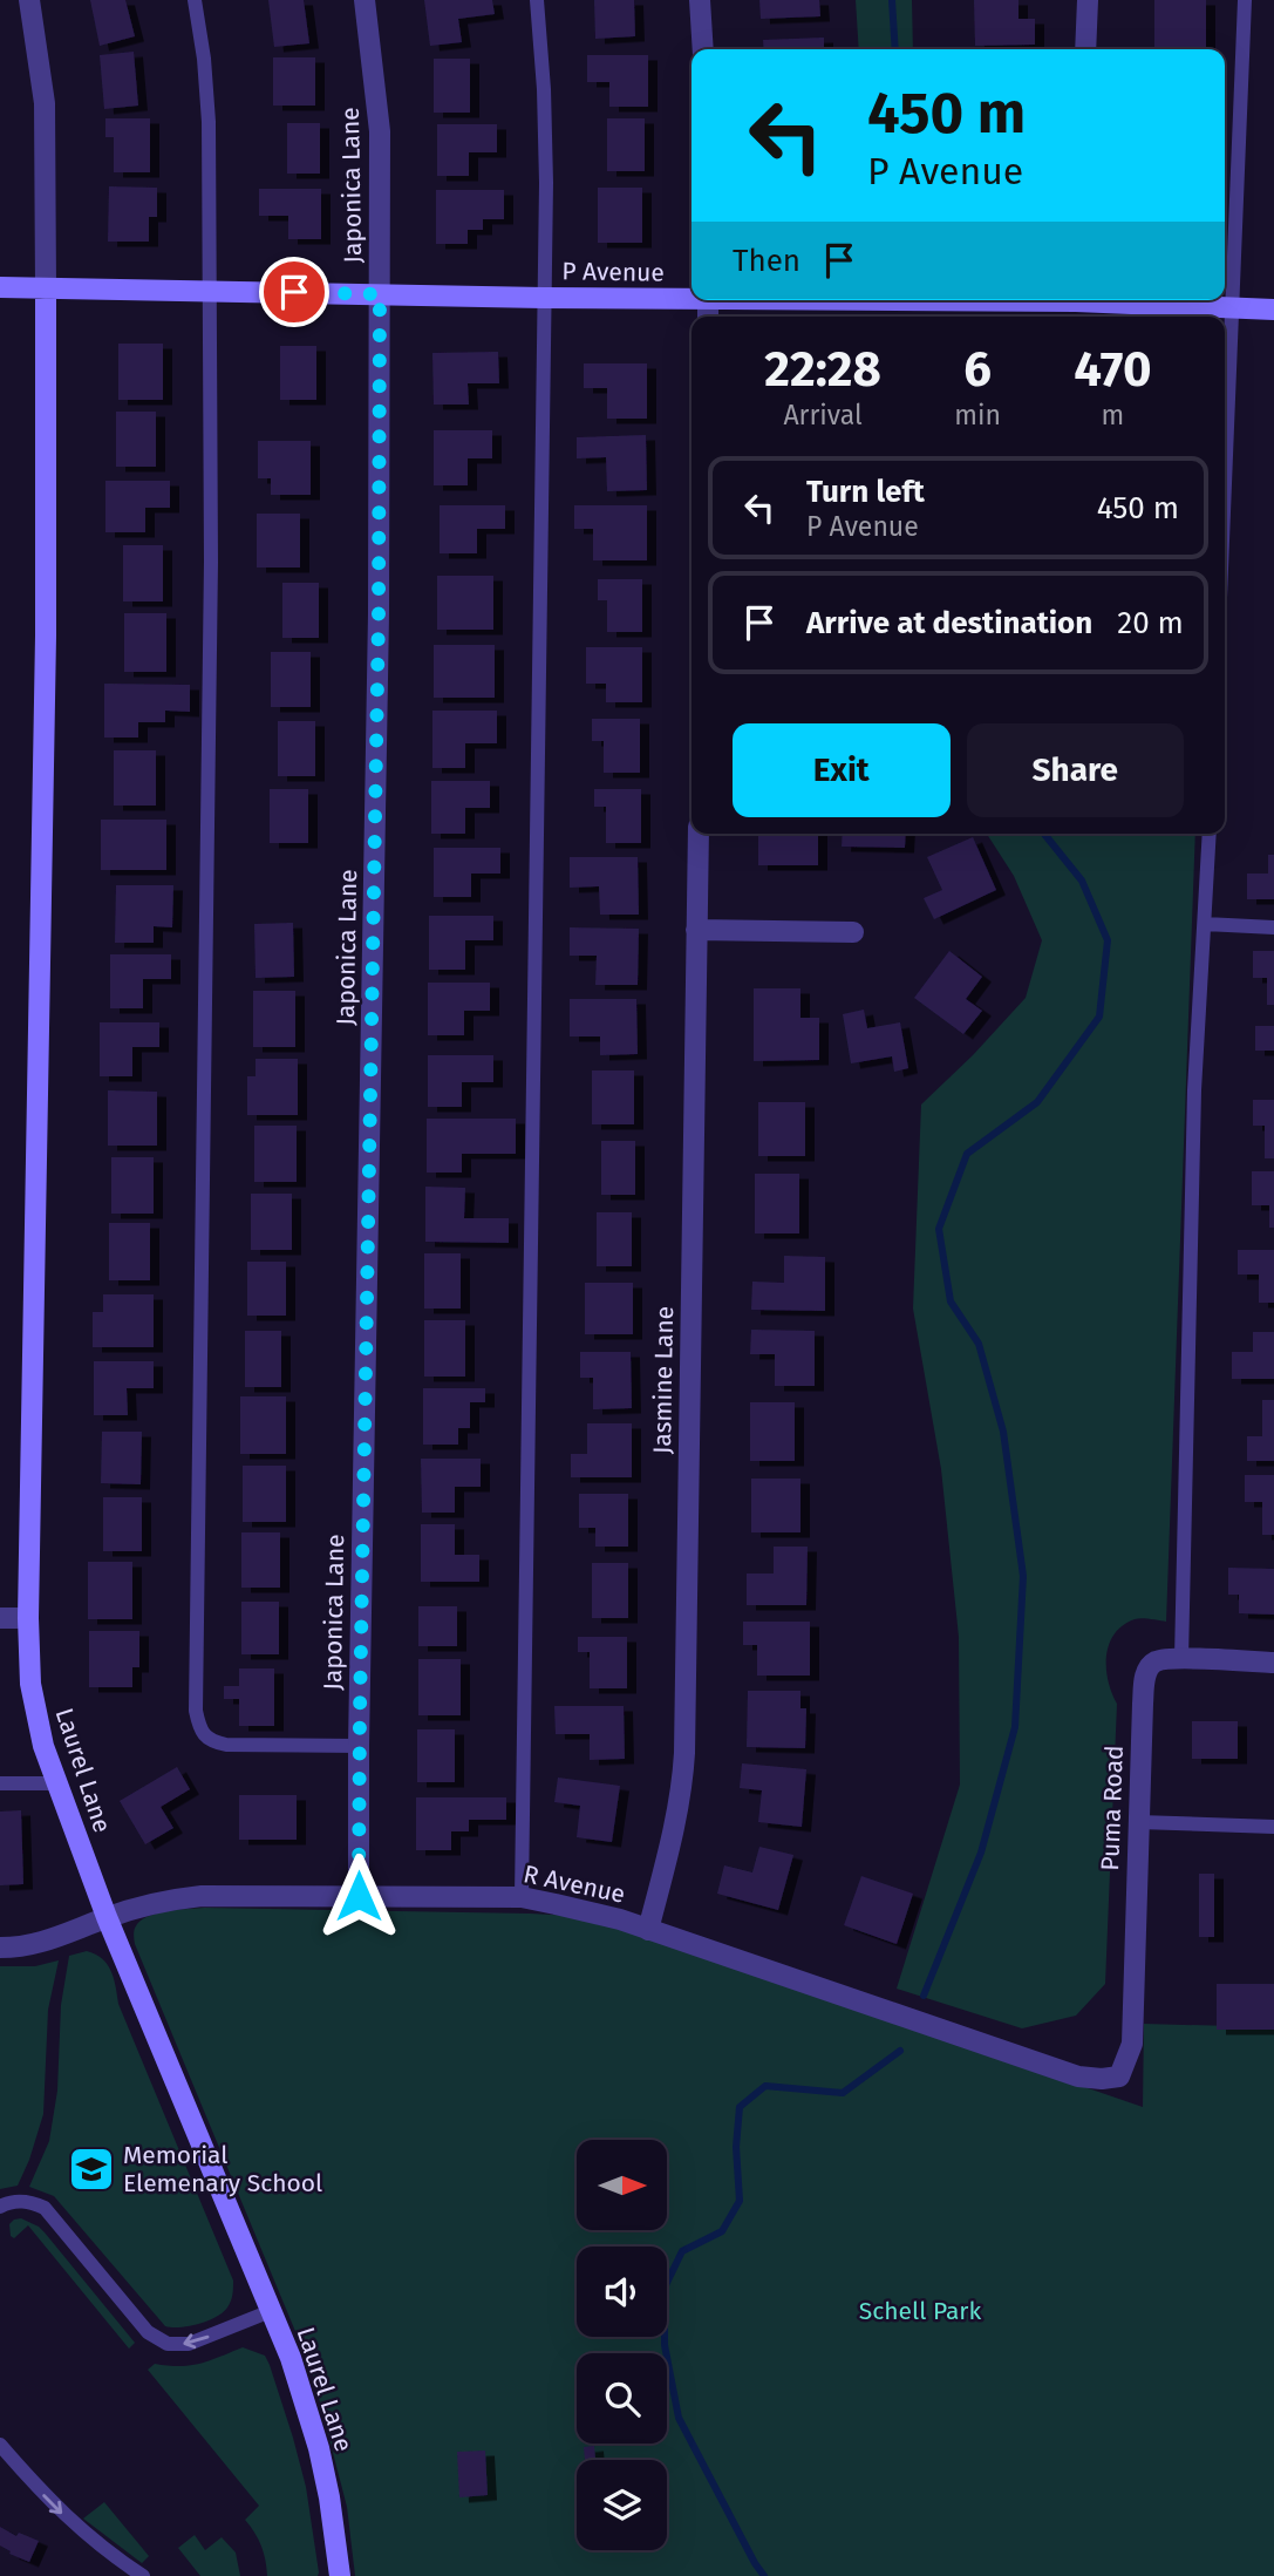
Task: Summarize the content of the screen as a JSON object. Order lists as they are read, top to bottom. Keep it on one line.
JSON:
{"streets":{"street":["Japonica Lane","P Avenue","Jasmine Lane","Laurel Lane","Puma Road","R Avenue"]},"crossings":[["Japonica Lane","P Avenue"],["Japonica Lane","R Avenue"],["P Avenue","Laurel Lane"],["Jasmine Lane","R Avenue"],["Laurel Lane","R Avenue"],["Puma Road","R Avenue"]],"parks":["Schell Park"],"places":{"school or university":["Memorial Elemenary School"]},"north":"right","page":{"turn":["450 m","P Avenue"],"then":"Then","eta":["22:28","Arrival","6","min","470","m"],"list":[{"name":"Turn left","note":"P Avenue","value":"450 m"},{"name":"Arrive at destination","value":"20 m"}],"buttons":["Exit","Share"]}}
